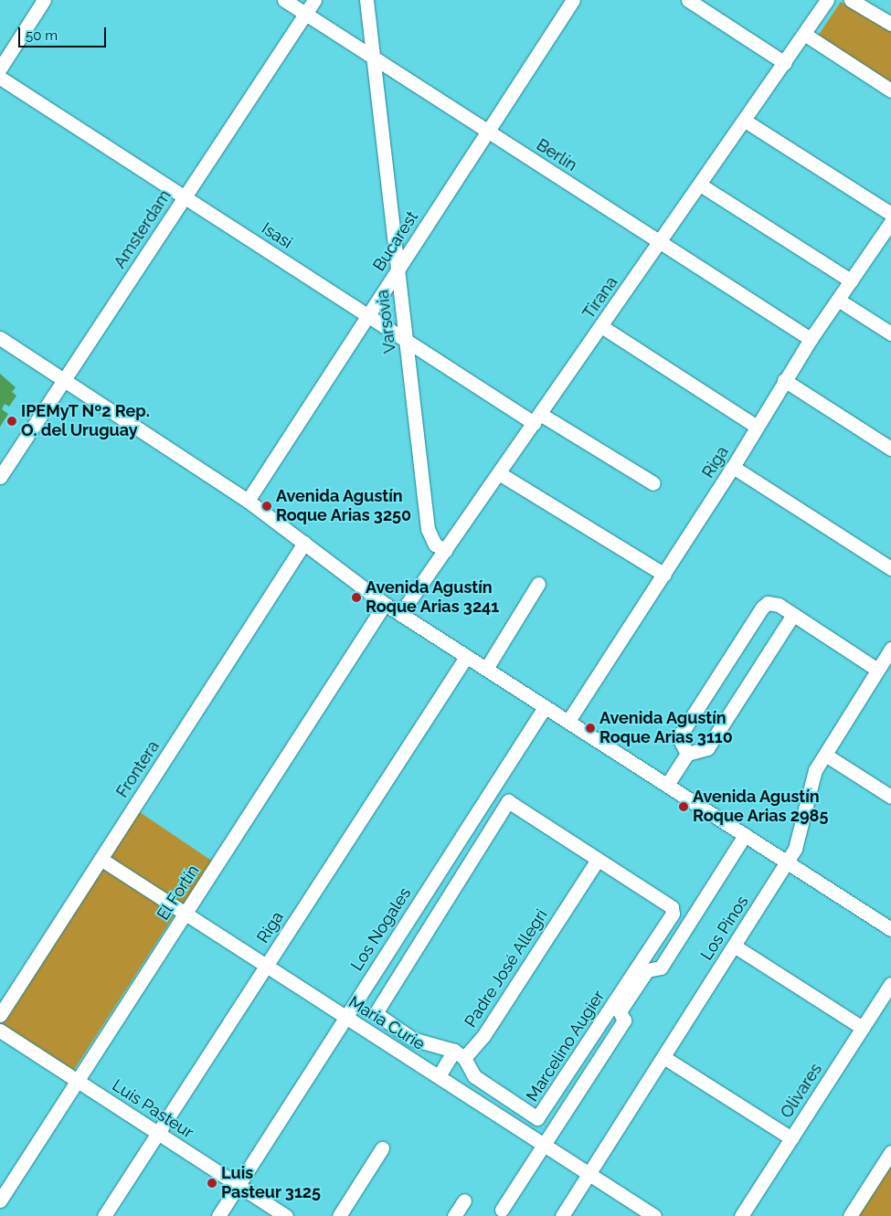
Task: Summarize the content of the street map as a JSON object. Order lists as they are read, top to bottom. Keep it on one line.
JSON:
{"streets":{"street":["Berlín","Amsterdam","Isasi","Bucarest","Tirana","Varsovia","Riga","Frontera","El Fortín","Los Pinos","Los Nogales","Padre José Allegri","Maria Curie","Marcelino Augier","Olivares","Luis Pasteur"]},"crossings":[["Berlín","Amsterdam"],["Berlín","Bucarest"],["Berlín","Tirana"],["Berlín","Varsovia"],["Berlín","Riga"],["Amsterdam","Isasi"],["Isasi","Bucarest"],["Isasi","Tirana"],["Isasi","Varsovia"],["Bucarest","Varsovia"],["Tirana","Varsovia"],["Riga","Maria Curie"],["Riga","Luis Pasteur"],["Frontera","Maria Curie"],["El Fortín","Maria Curie"],["El Fortín","Luis Pasteur"],["Los Pinos","Maria Curie"],["Los Nogales","Maria Curie"],["Los Nogales","Luis Pasteur"],["Padre José Allegri","Maria Curie"],["Padre José Allegri","Marcelino Augier"]],"places":["IPEMyT Nº2 Rep. O. del Uruguay","Avenida Agustín Roque Arias 3250","Avenida Agustín Roque Arias 3241","Avenida Agustín Roque Arias 3110","Avenida Agustín Roque Arias 2985","Luis Pasteur 3125"],"scale_bar":"50 m"}
